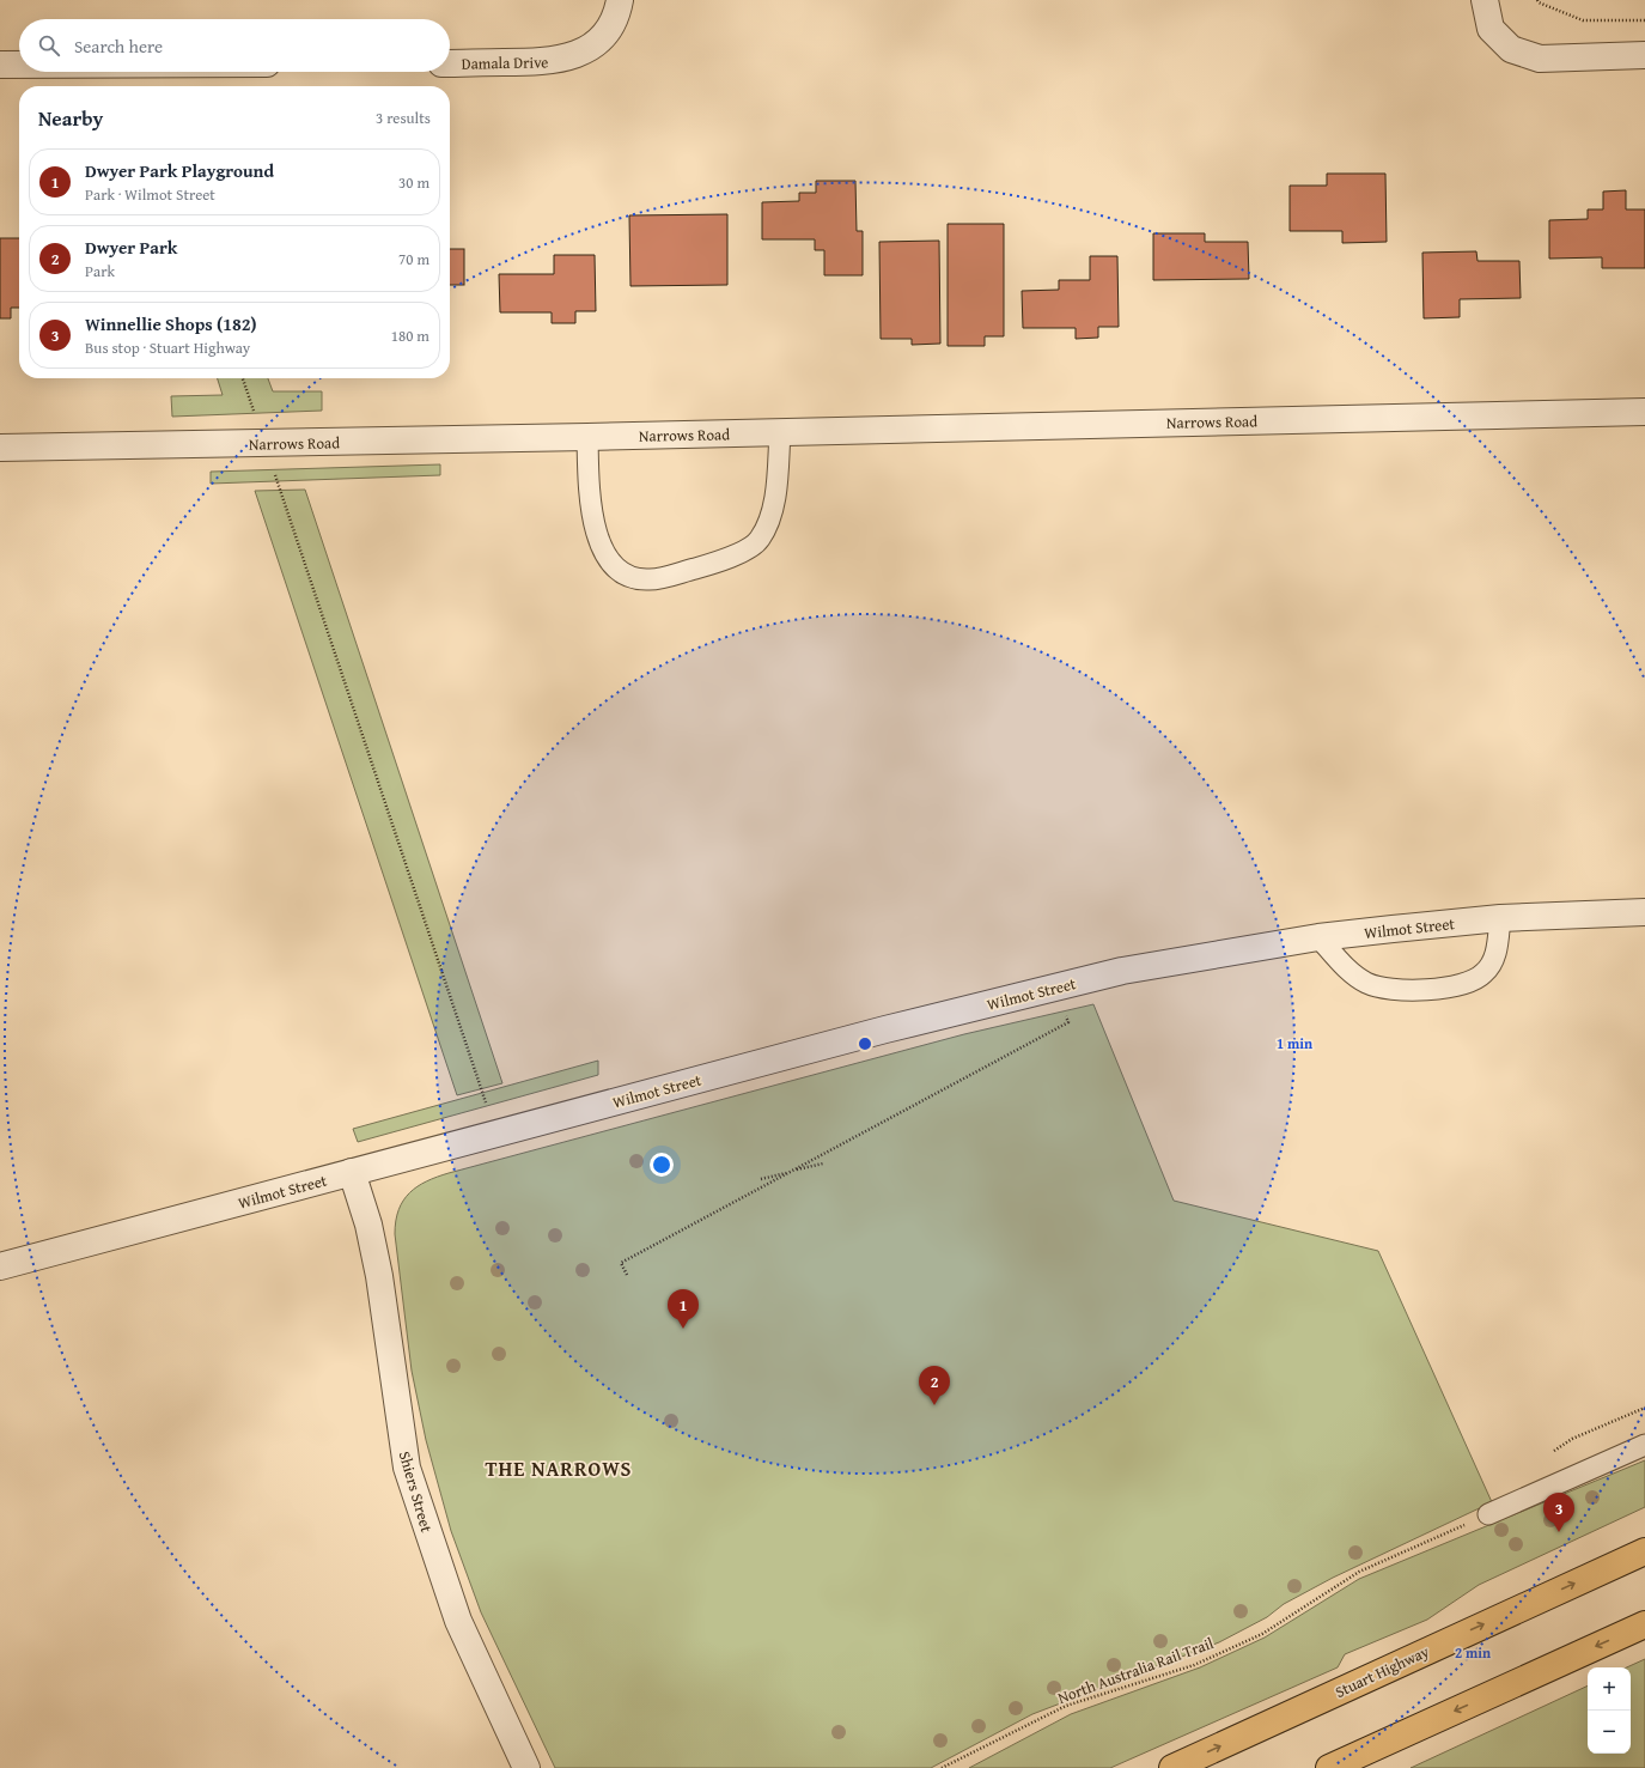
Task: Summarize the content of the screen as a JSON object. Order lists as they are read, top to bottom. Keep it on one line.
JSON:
{"streets":{"highway":["Stuart Highway"],"street":["Damala Drive","Narrows Road","Wilmot Street","Shiers Street"],"path":["North Australia Rail Trail"]},"crossings":[["Wilmot Street","Shiers Street"]],"districts":["THE NARROWS"],"page":{"search":"Search here","heading":["Nearby","3 results"],"list":[{"mark":"1","name":"Dwyer Park Playground","note":"Park · Wilmot Street","value":"30 m"},{"mark":"2","name":"Dwyer Park","note":"Park","value":"70 m"},{"mark":"3","name":"Winnellie Shops (182)","note":"Bus stop · Stuart Highway","value":"180 m"}],"pins":["1","2","3"],"map_buttons":["+","−"]},"rings":["1 min","2 min"]}
